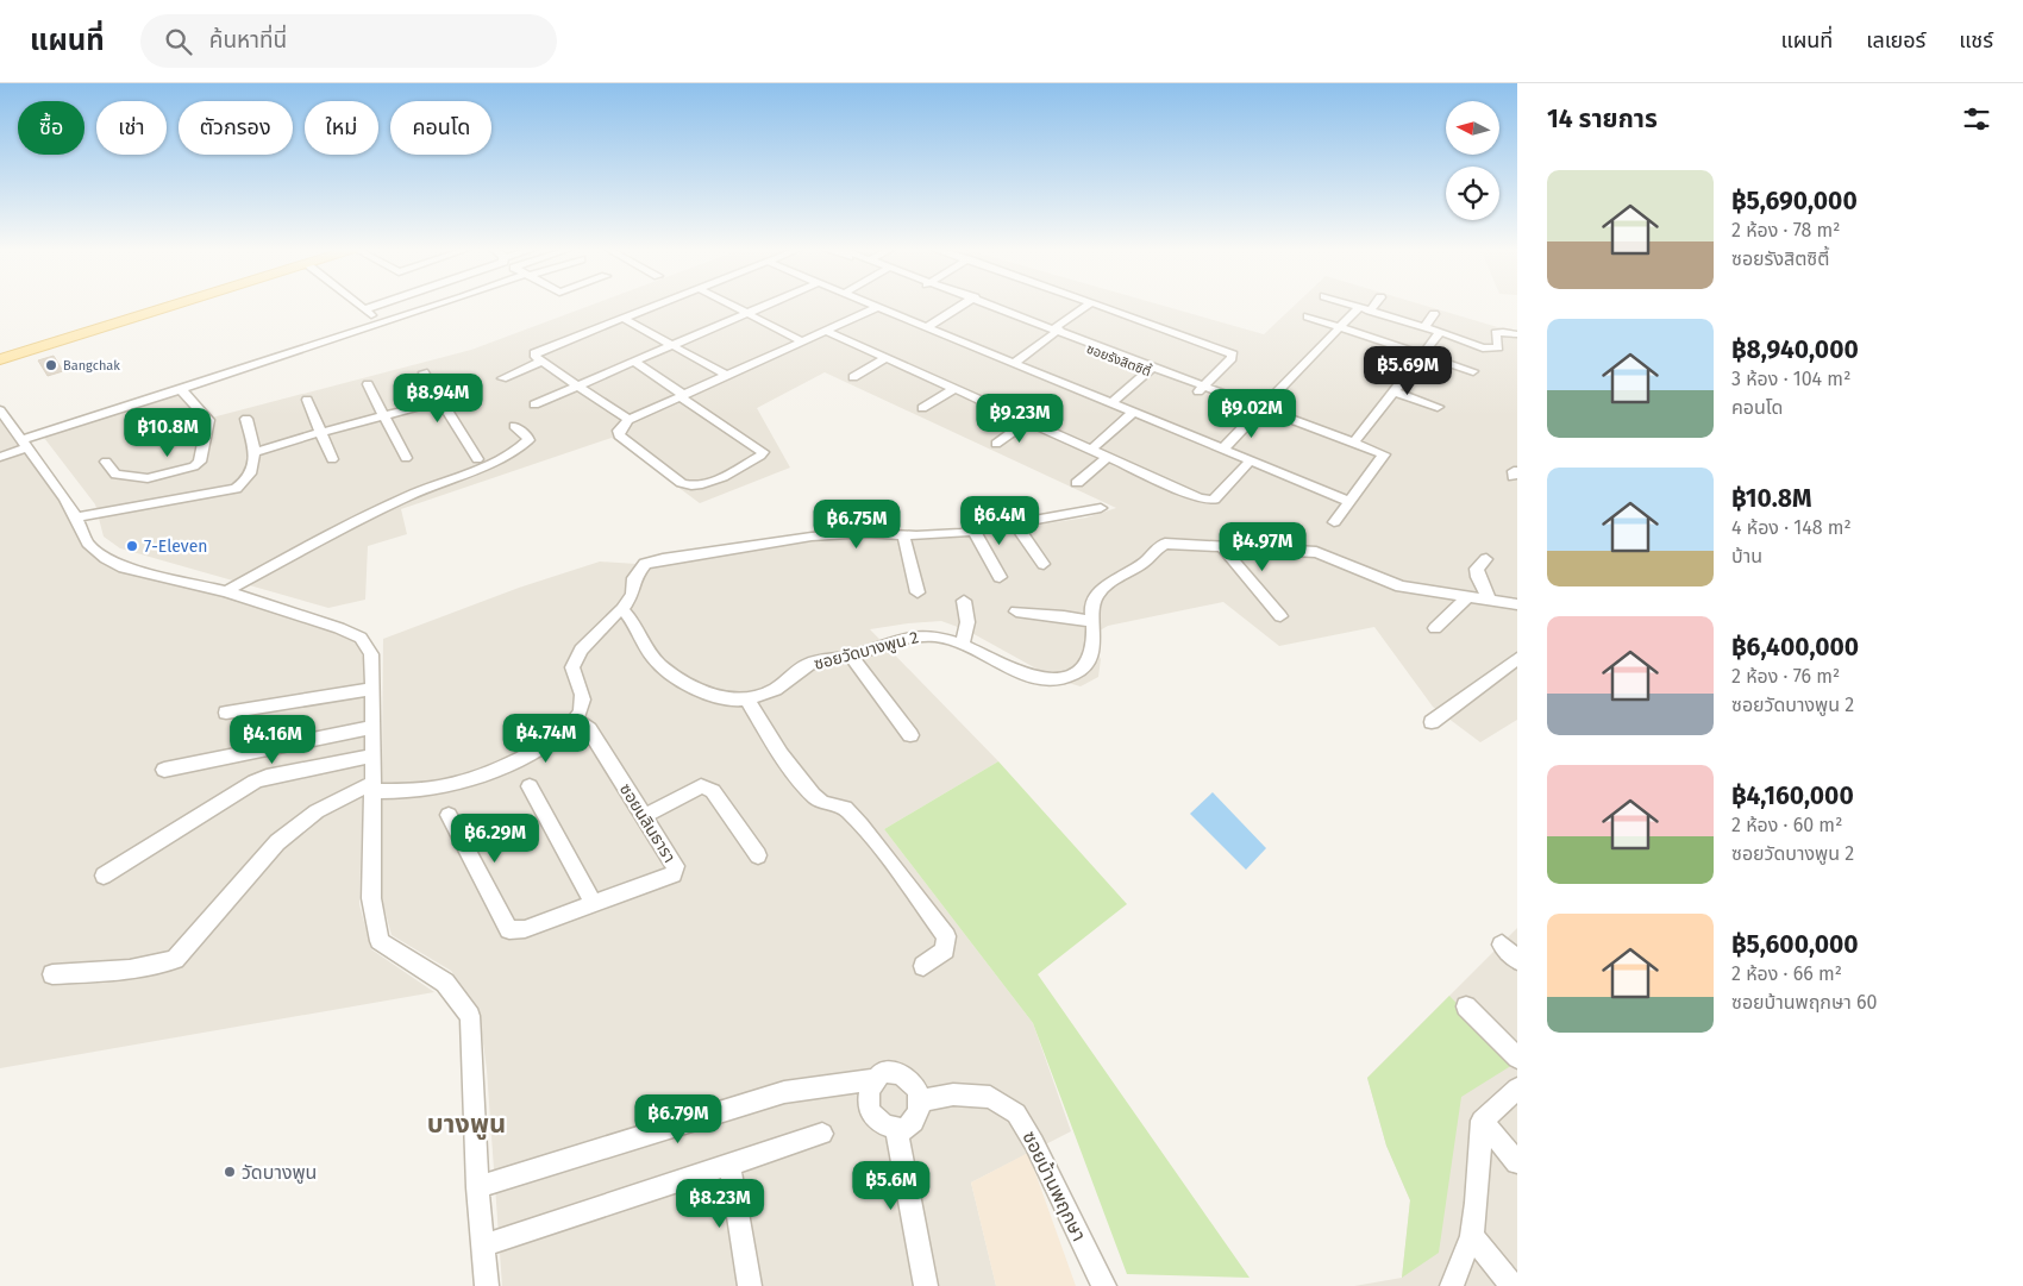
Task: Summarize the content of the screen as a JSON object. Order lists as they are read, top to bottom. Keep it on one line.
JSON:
{"streets":{"street":["ซอยรังสิตซิตี้","ซอยวัดบางพูน 2","ซอยนลินธารา","ซอยบ้านพฤกษา"]},"districts":["บางพูน"],"places":["Bangchak","7-Eleven","วัดบางพูน"],"north":"left","page":{"header":"แผนที่","search":"ค้นหาที่นี่","nav":["แผนที่","เลเยอร์","แชร์"],"heading":"14 รายการ","chip":["ซื้อ","เช่า","ตัวกรอง","ใหม่","คอนโด"],"list":[{"name":"฿5,690,000","note":"2 ห้อง · 78 m² · ซอยรังสิตซิตี้"},{"name":"฿8,940,000","note":"3 ห้อง · 104 m² · คอนโด"},{"name":"฿10.8M","note":"4 ห้อง · 148 m² · บ้าน"},{"name":"฿6,400,000","note":"2 ห้อง · 76 m² · ซอยวัดบางพูน 2"},{"name":"฿4,160,000","note":"2 ห้อง · 60 m² · ซอยวัดบางพูน 2"},{"name":"฿5,600,000","note":"2 ห้อง · 66 m² · ซอยบ้านพฤกษา 60"}],"price":["฿5.69M","฿8.94M","฿9.02M","฿9.23M","฿10.8M","฿6.4M","฿6.75M","฿4.97M","฿4.74M","฿4.16M","฿6.29M","฿6.79M","฿5.6M","฿8.23M"]}}
